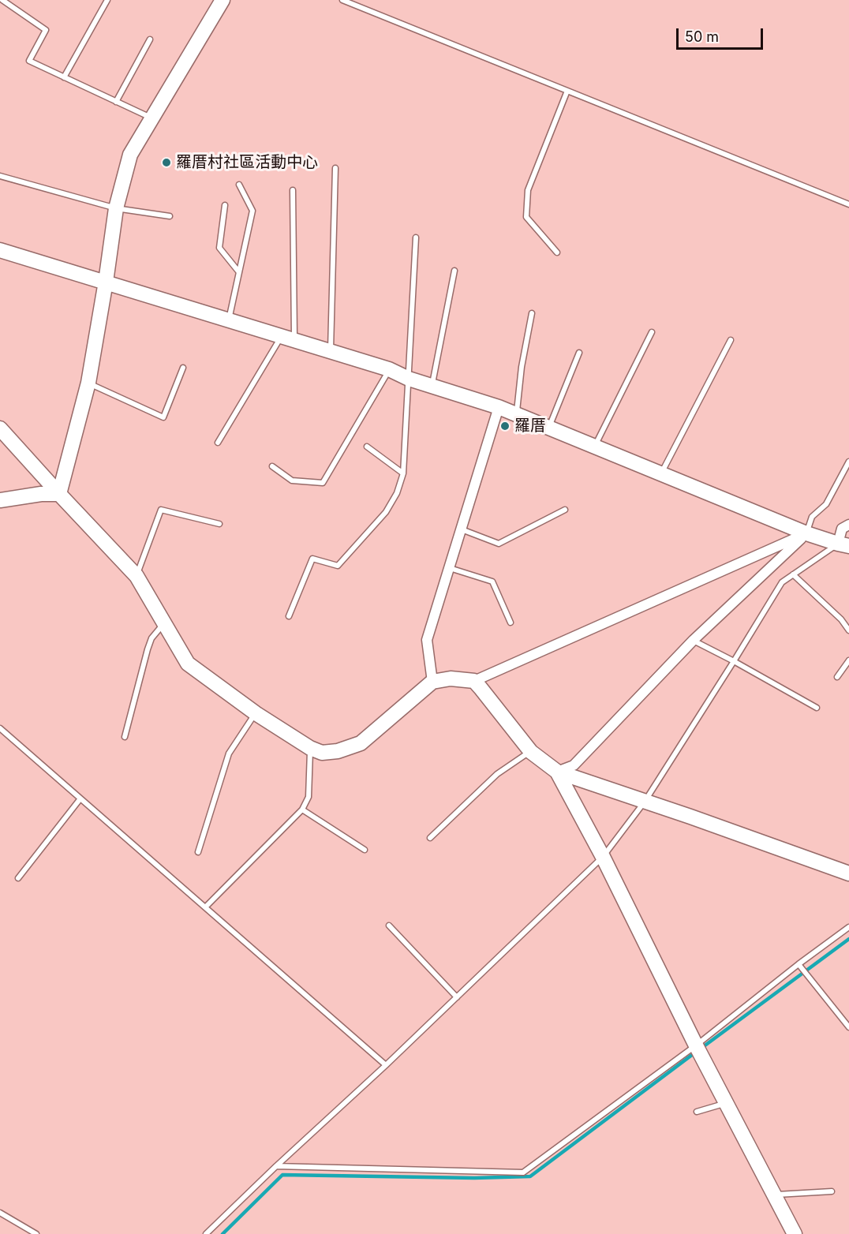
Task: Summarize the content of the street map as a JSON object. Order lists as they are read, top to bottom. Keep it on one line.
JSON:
{"places":["羅厝村社區活動中心","羅厝"],"scale_bar":"50 m"}
